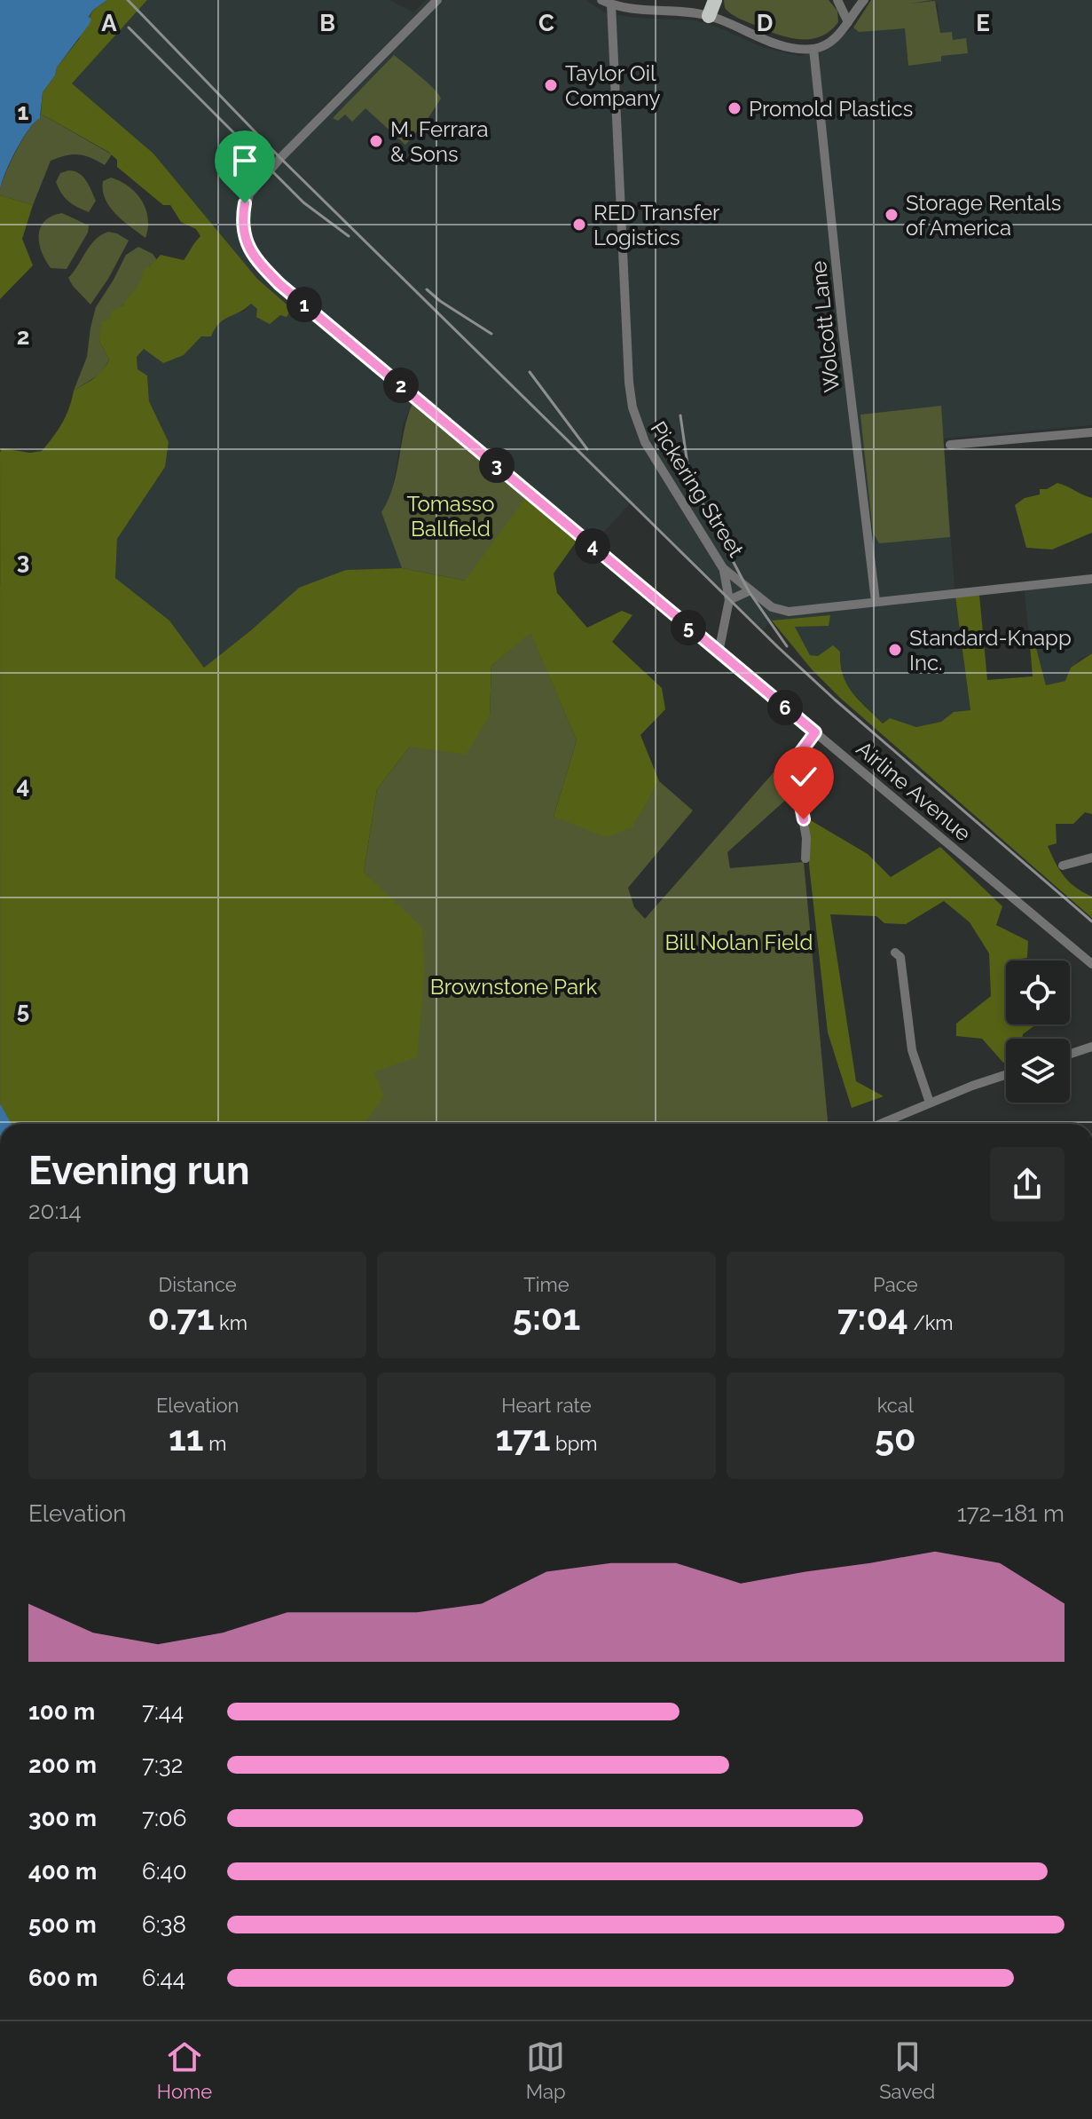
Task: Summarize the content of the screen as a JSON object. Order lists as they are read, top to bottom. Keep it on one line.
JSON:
{"streets":{"street":["Wolcott Lane","Pickering Street","Airline Avenue"]},"crossings":[["Wolcott Lane","Pickering Street"]],"parks":["Tomasso Ballfield","Bill Nolan Field","Brownstone Park"],"places":["Taylor Oil Company","Promold Plastics","M. Ferrara & Sons","Storage Rentals of America","RED Transfer Logistics","Standard-Knapp Inc."],"page":{"pins":["1","2","3","4","5","6"],"heading":["Evening run","20:14"],"stats":[["Distance","0.71 km"],["Time","5:01"],["Pace","7:04 /km"],["Elevation","11 m"],["Heart rate","171 bpm"],["kcal","50"]],"chart":["Elevation","172–181 m"],"list":[{"name":"100 m","note":"7:44"},{"name":"200 m","note":"7:32"},{"name":"300 m","note":"7:06"},{"name":"400 m","note":"6:40"},{"name":"500 m","note":"6:38"},{"name":"600 m","note":"6:44"}],"tabs":["Home","Map","Saved"]},"grid":{"columns":["A","B","C","D","E"],"rows":["1","2","3","4","5"]}}
